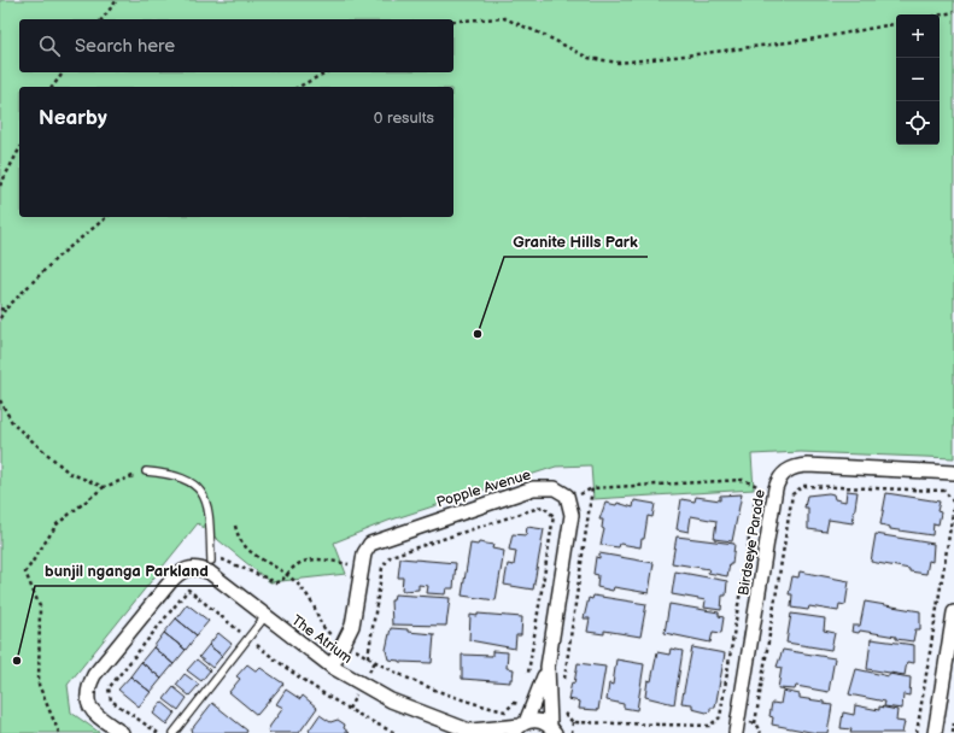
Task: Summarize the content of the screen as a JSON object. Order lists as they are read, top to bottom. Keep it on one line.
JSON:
{"streets":{"street":["Popple Avenue","Birdseye Parade","The Atrium"]},"crossings":[["Popple Avenue","The Atrium"]],"places":["Granite Hills Park","bunjil nganga Parkland"],"page":{"map_buttons":["+","−"],"search":"Search here","heading":["Nearby","0 results"]}}
